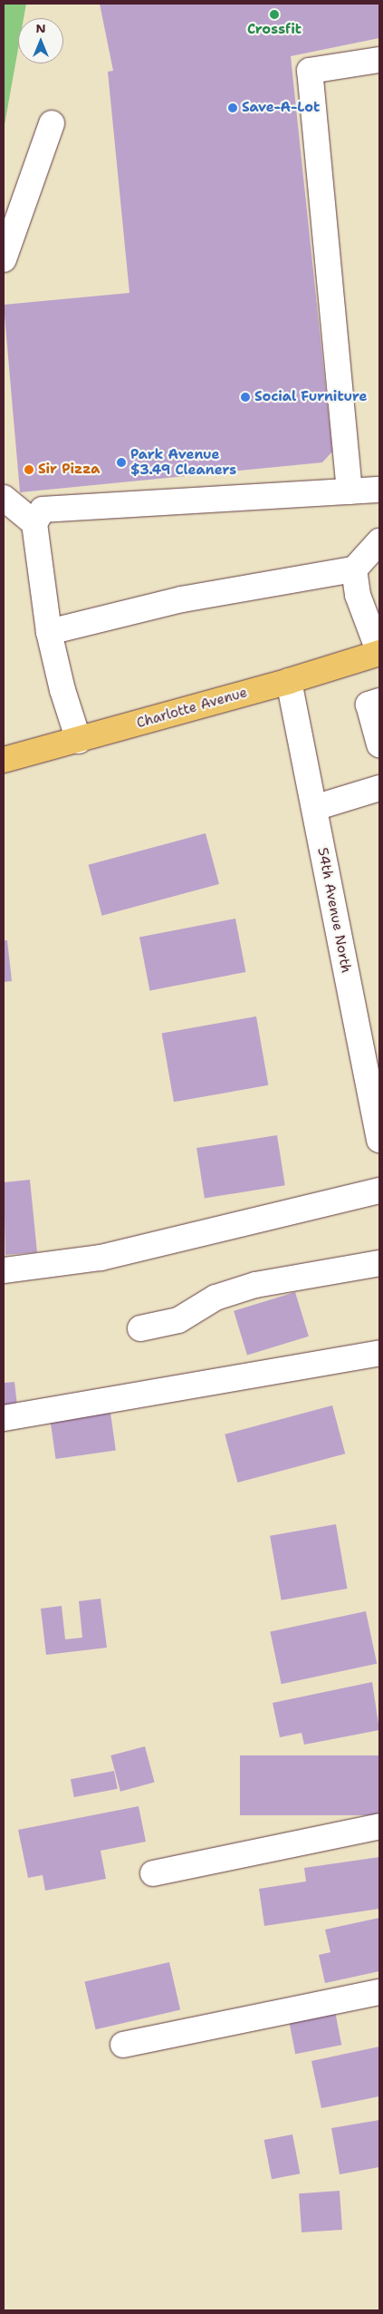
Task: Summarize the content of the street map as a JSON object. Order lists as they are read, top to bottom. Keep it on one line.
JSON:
{"streets":{"main road":["Charlotte Avenue"],"street":["54th Avenue North"]},"crossings":[["Charlotte Avenue","54th Avenue North"]],"places":["Crossfit","Save-A-Lot","Social Furniture","Park Avenue $3.49 Cleaners","Sir Pizza"],"north":"top"}
